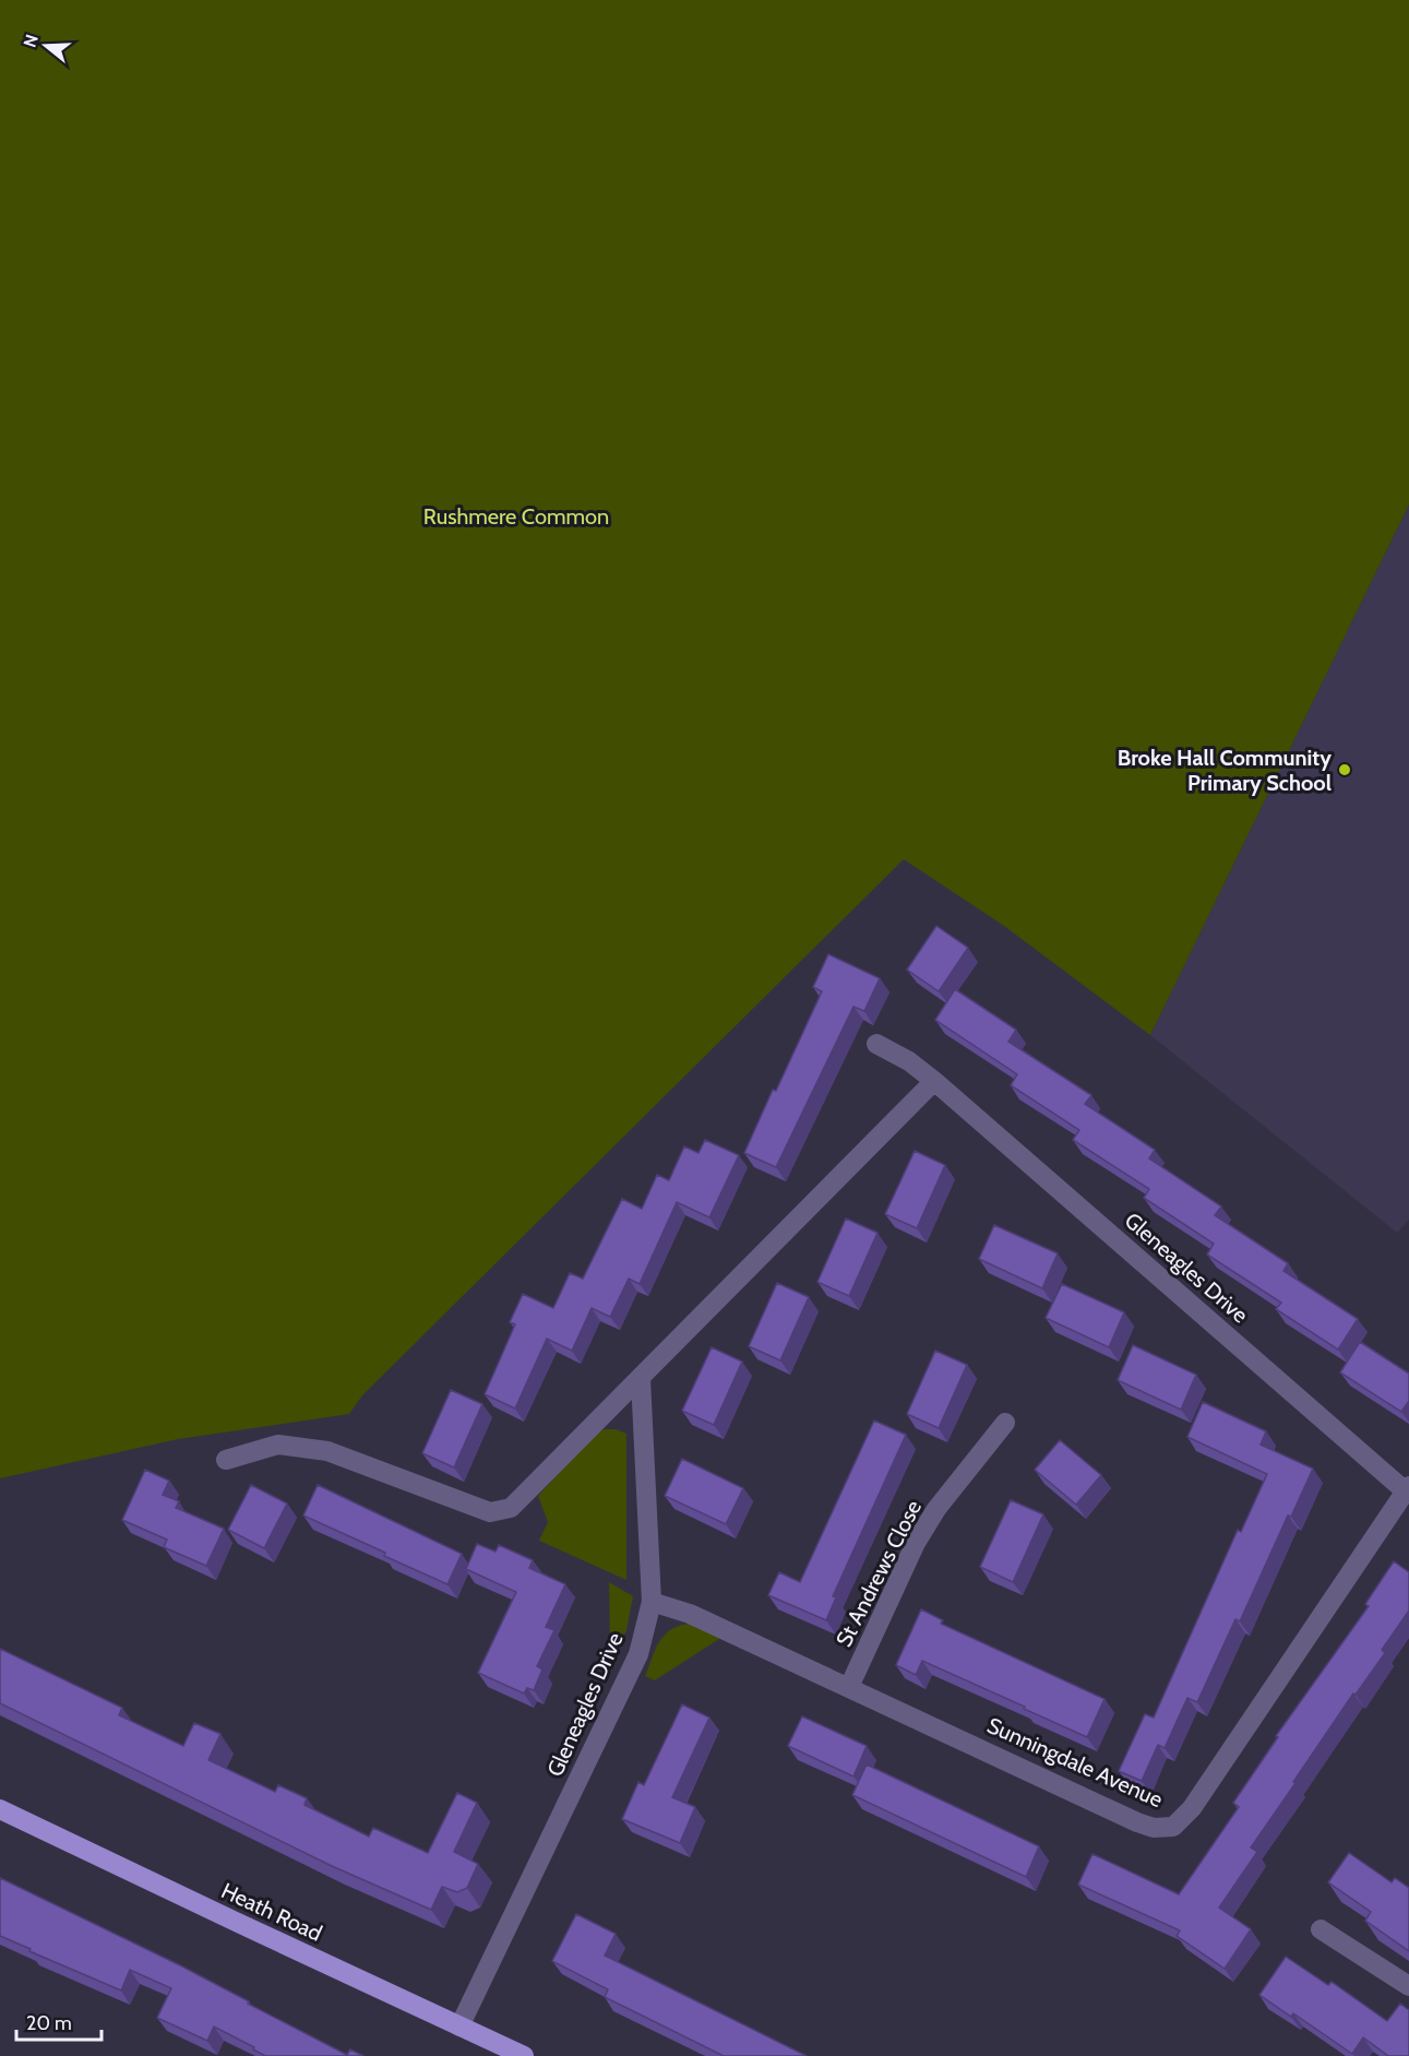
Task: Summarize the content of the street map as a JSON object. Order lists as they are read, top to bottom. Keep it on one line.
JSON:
{"streets":{"main road":["Heath Road"],"street":["Gleneagles Drive","St Andrews Close","Sunningdale Avenue"]},"crossings":[["Gleneagles Drive","Sunningdale Avenue"],["Gleneagles Drive","Heath Road"],["St Andrews Close","Sunningdale Avenue"]],"parks":["Rushmere Common"],"places":["Broke Hall Community Primary School"],"scale_bar":"20 m","north":"left"}
